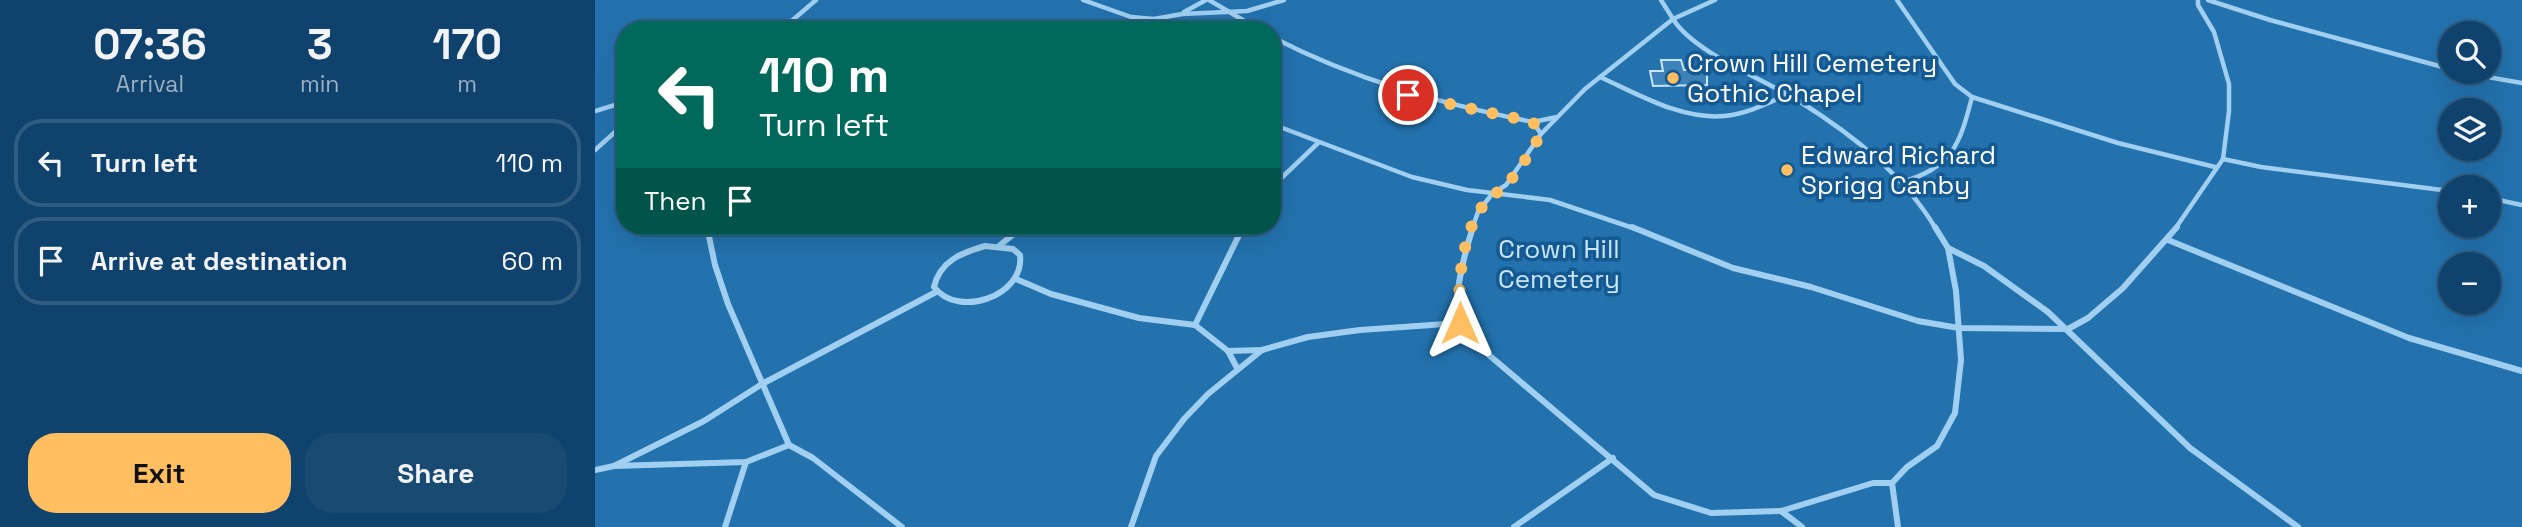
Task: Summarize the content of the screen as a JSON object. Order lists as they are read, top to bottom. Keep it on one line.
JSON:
{"parks":["Crown Hill Cemetery"],"places":["Crown Hill Cemetery Gothic Chapel","Edward Richard Sprigg Canby"],"page":{"eta":["07:36","Arrival","3","min","170","m"],"map_buttons":["+","−"],"turn":["110 m","Turn left"],"list":[{"name":"Turn left","value":"110 m"},{"name":"Arrive at destination","value":"60 m"}],"then":"Then","buttons":["Exit","Share"]}}
